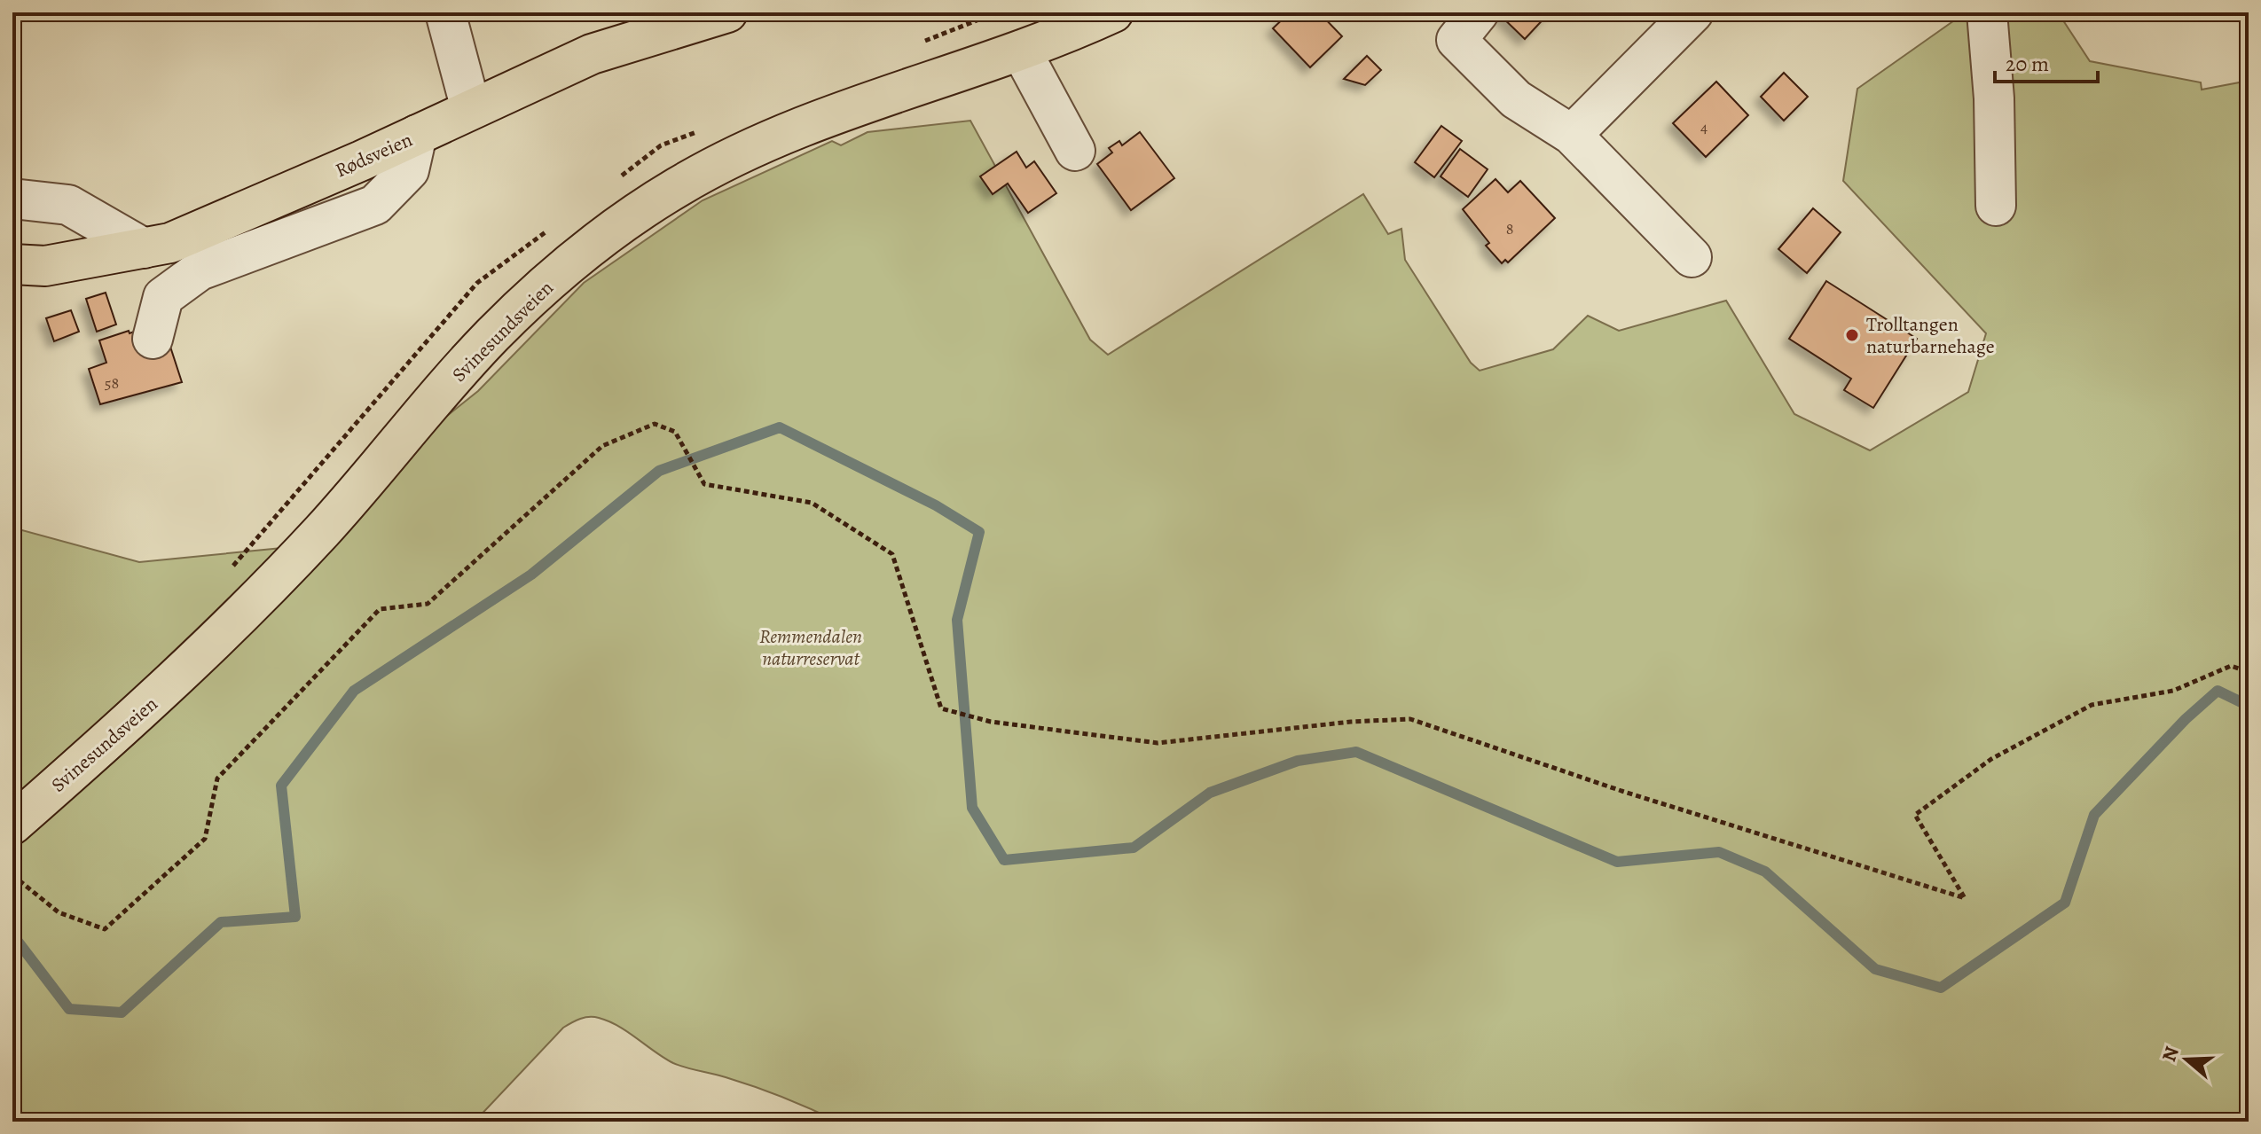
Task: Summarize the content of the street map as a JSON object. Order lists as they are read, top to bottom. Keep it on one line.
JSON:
{"streets":{"main road":["Rødsveien","Svinesundsveien"]},"parks":["Remmendalen naturreservat"],"places":["Trolltangen naturbarnehage"],"house_numbers":["4","8","58"],"scale_bar":"20 m","north":"left"}
